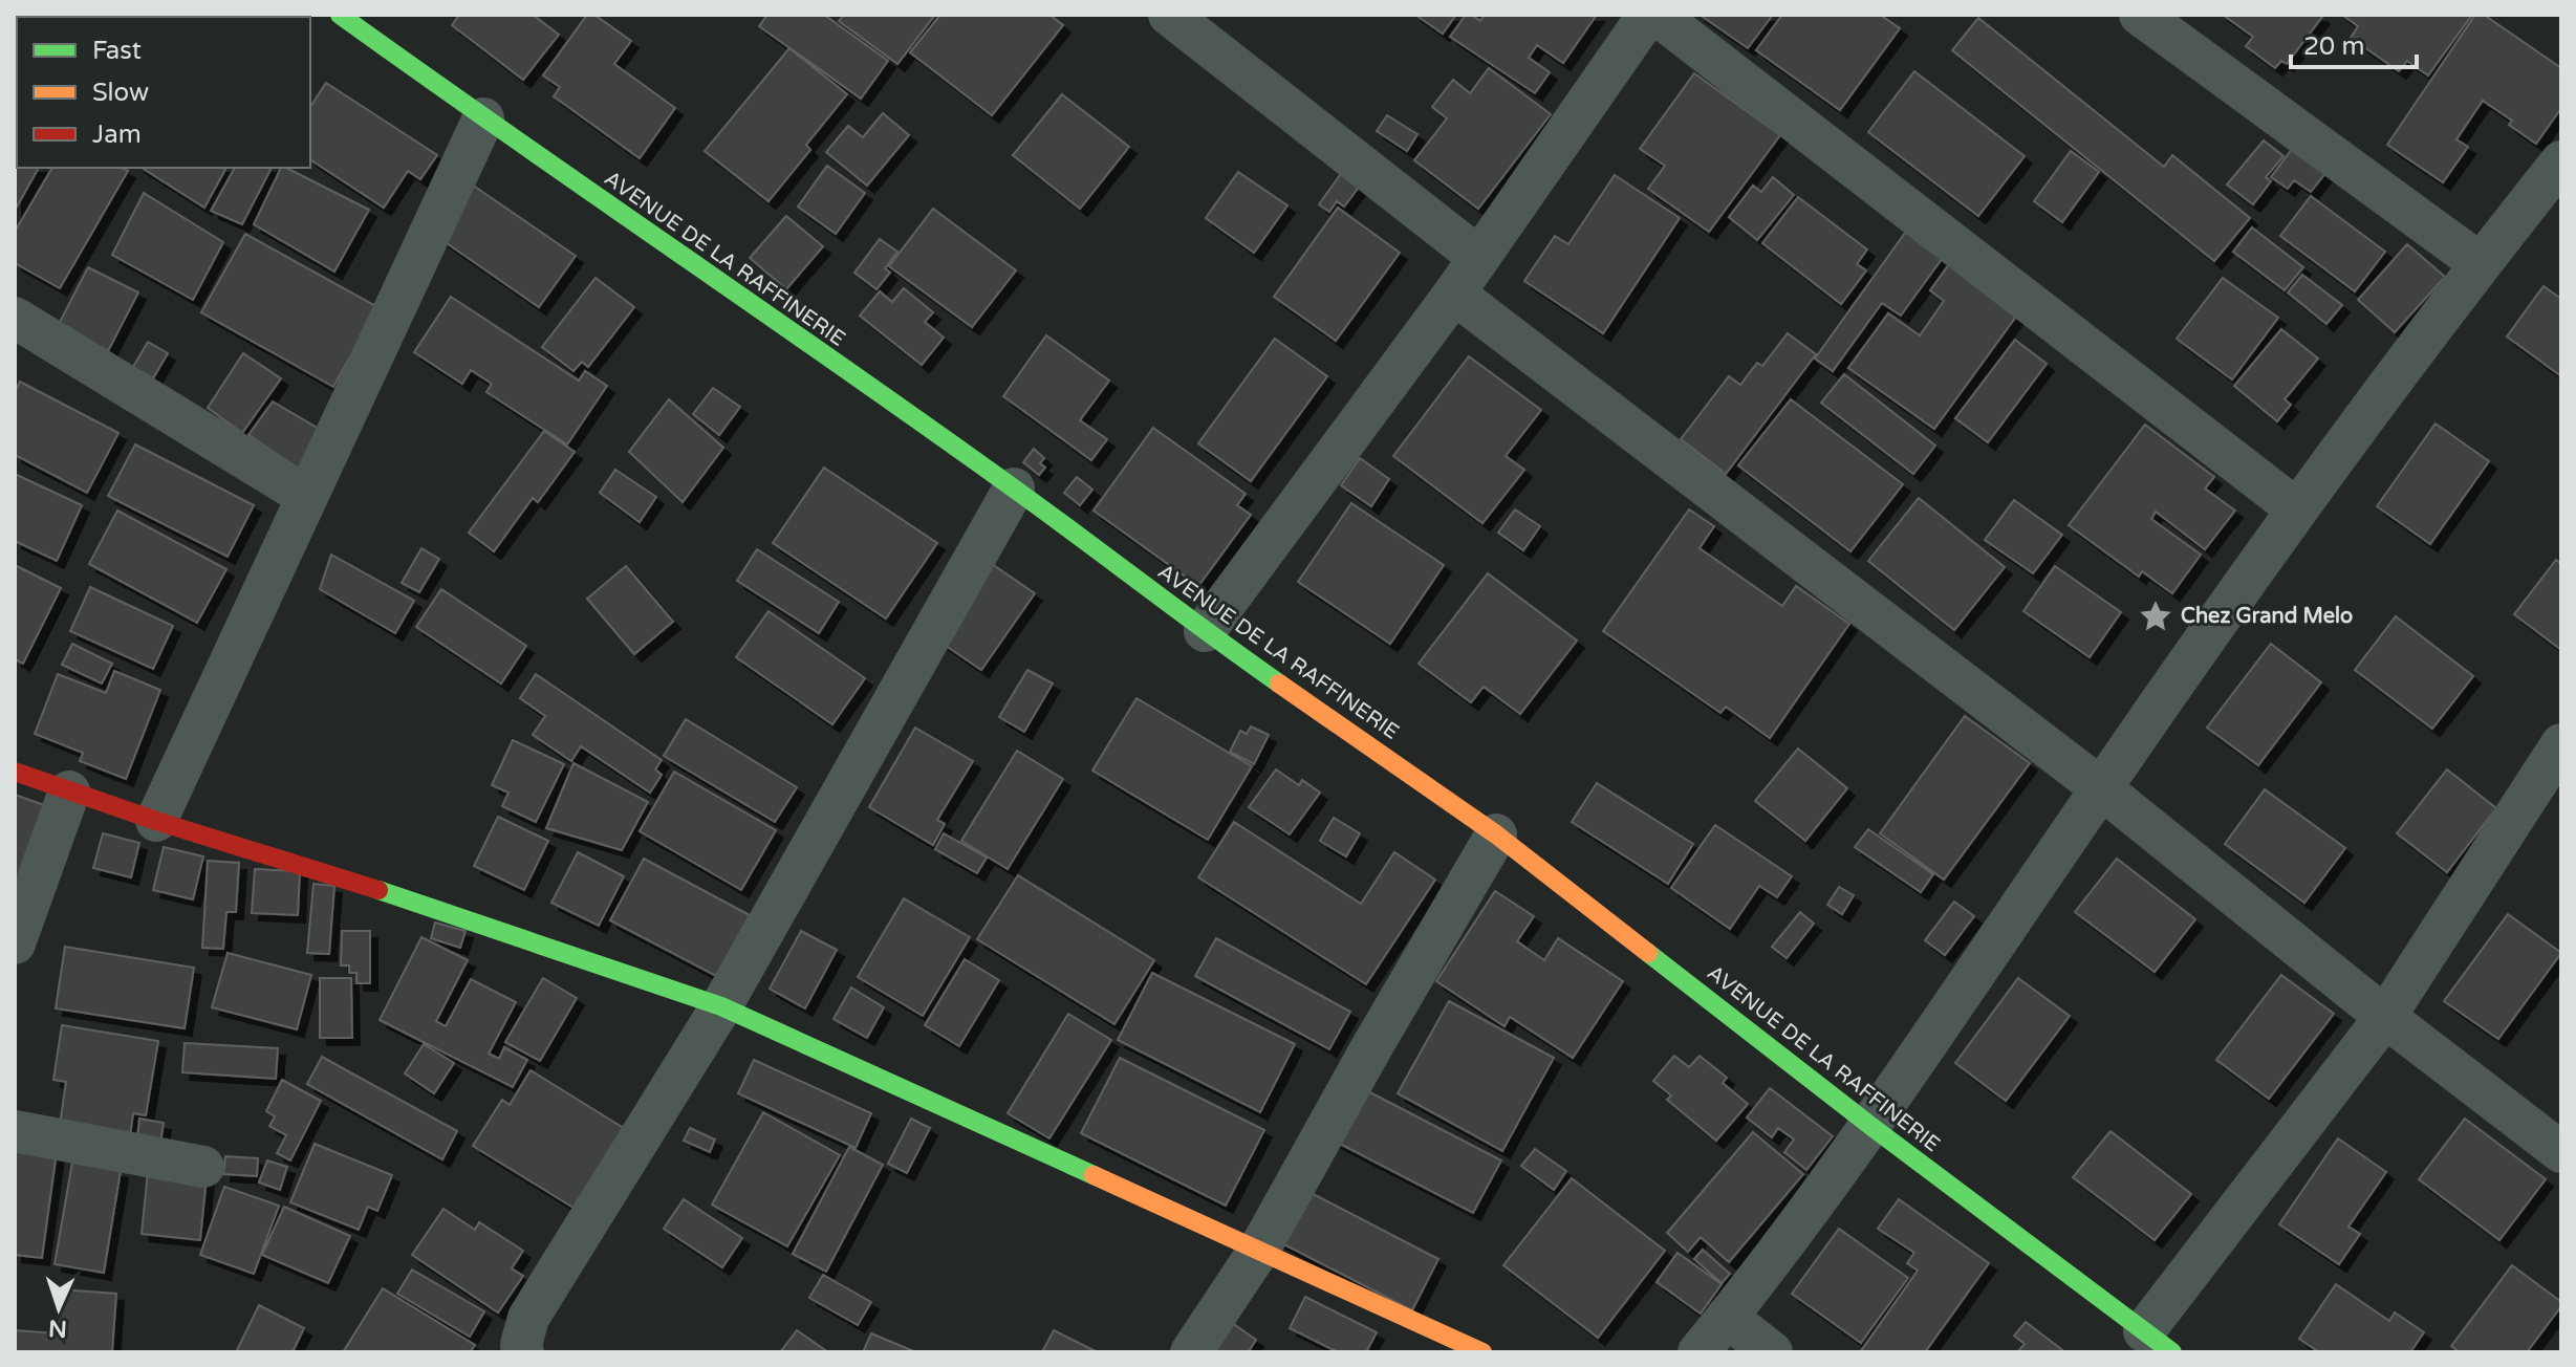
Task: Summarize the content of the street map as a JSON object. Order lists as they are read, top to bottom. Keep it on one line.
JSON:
{"streets":{"street":["AVENUE DE LA RAFFINERIE"]},"places":{"place":["Chez Grand Melo"]},"legend":["Fast","Slow","Jam"],"scale_bar":"20 m","north":"bottom"}
